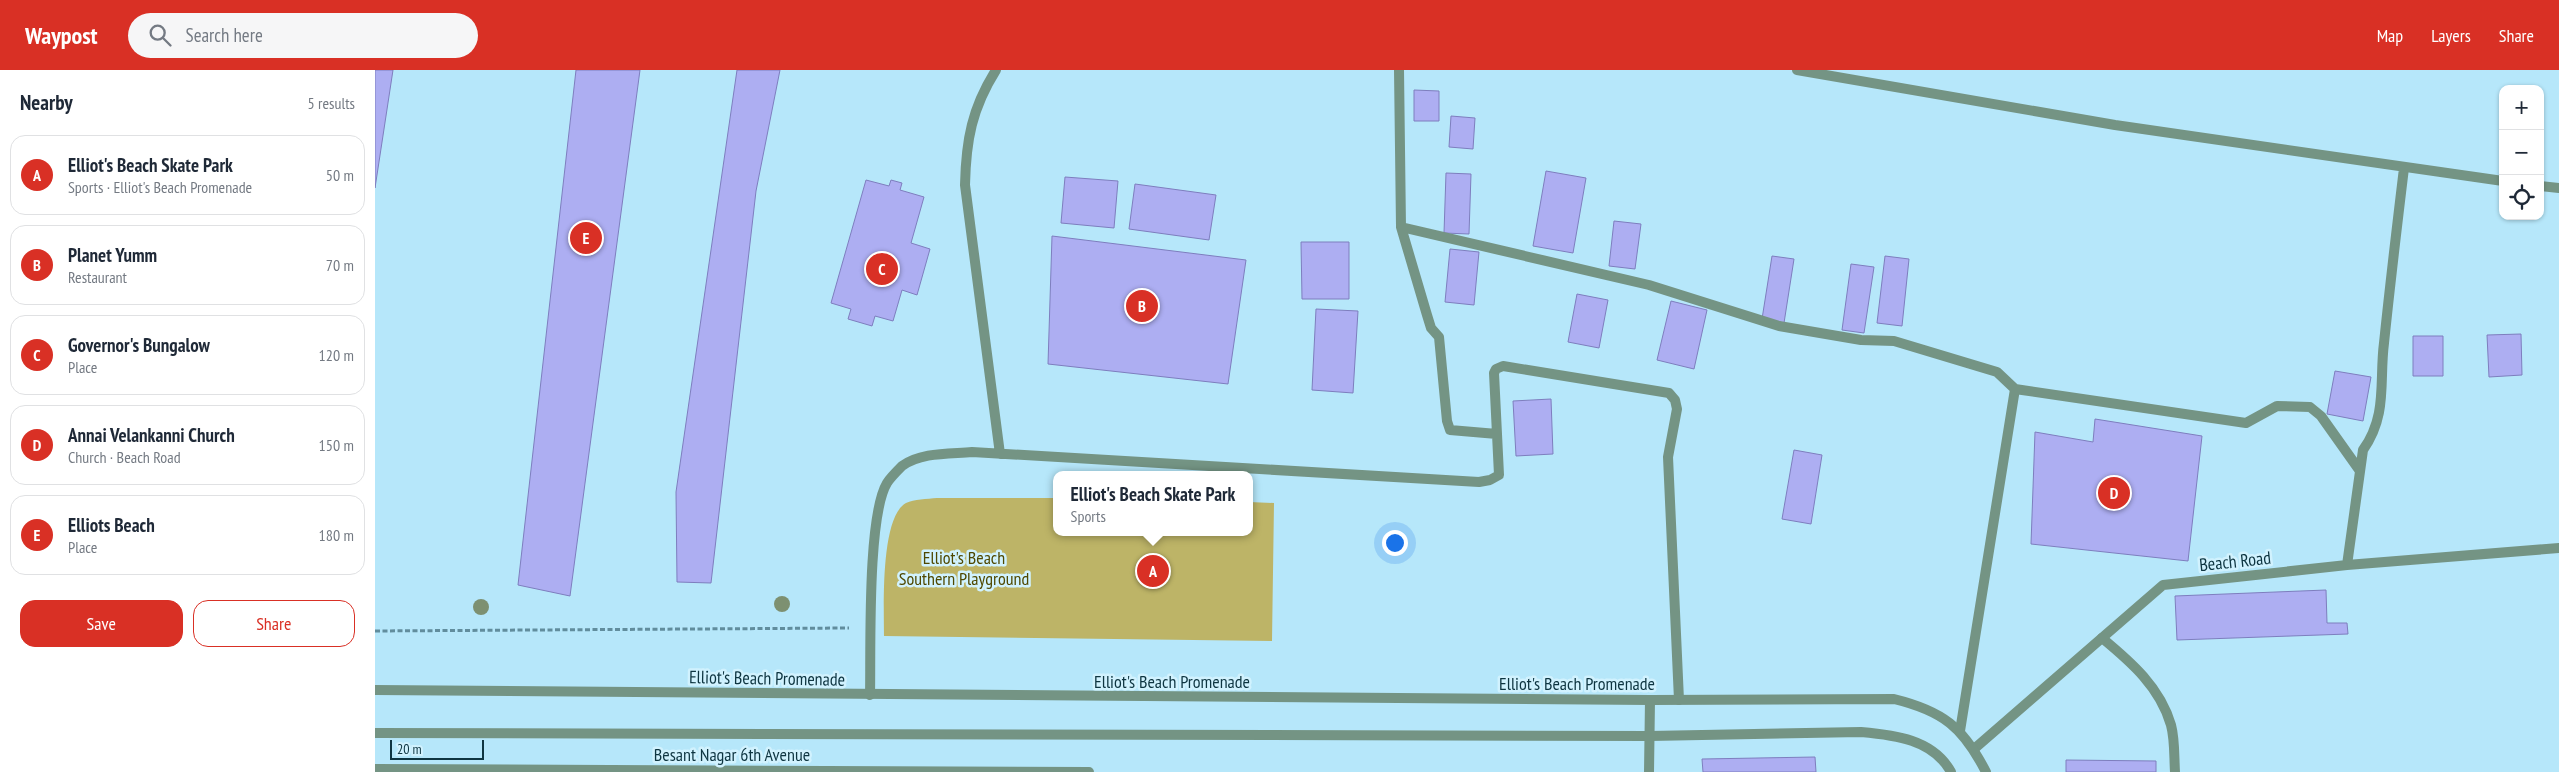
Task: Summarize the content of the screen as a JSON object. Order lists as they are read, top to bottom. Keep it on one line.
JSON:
{"streets":{"street":["Beach Road","Elliot's Beach Promenade","Besant Nagar 6th Avenue"]},"crossings":[["Beach Road","Elliot's Beach Promenade"]],"parks":["Elliot's Beach Southern Playground"],"scale_bar":"20 m","page":{"header":"Waypost","search":"Search here","nav":["Map","Layers","Share"],"heading":["Nearby","5 results"],"map_buttons":["+","−"],"list":[{"mark":"A","name":"Elliot's Beach Skate Park","note":"Sports · Elliot's Beach Promenade","value":"50 m"},{"mark":"B","name":"Planet Yumm","note":"Restaurant","value":"70 m"},{"mark":"C","name":"Governor's Bungalow","note":"Place","value":"120 m"},{"mark":"D","name":"Annai Velankanni Church","note":"Church · Beach Road","value":"150 m"},{"mark":"E","name":"Elliots Beach","note":"Place","value":"180 m"}],"pins":["E","C","B","D","A"],"popup":["Elliot's Beach Skate Park","Sports"],"buttons":["Save","Share"],"scale":"20 m"}}
